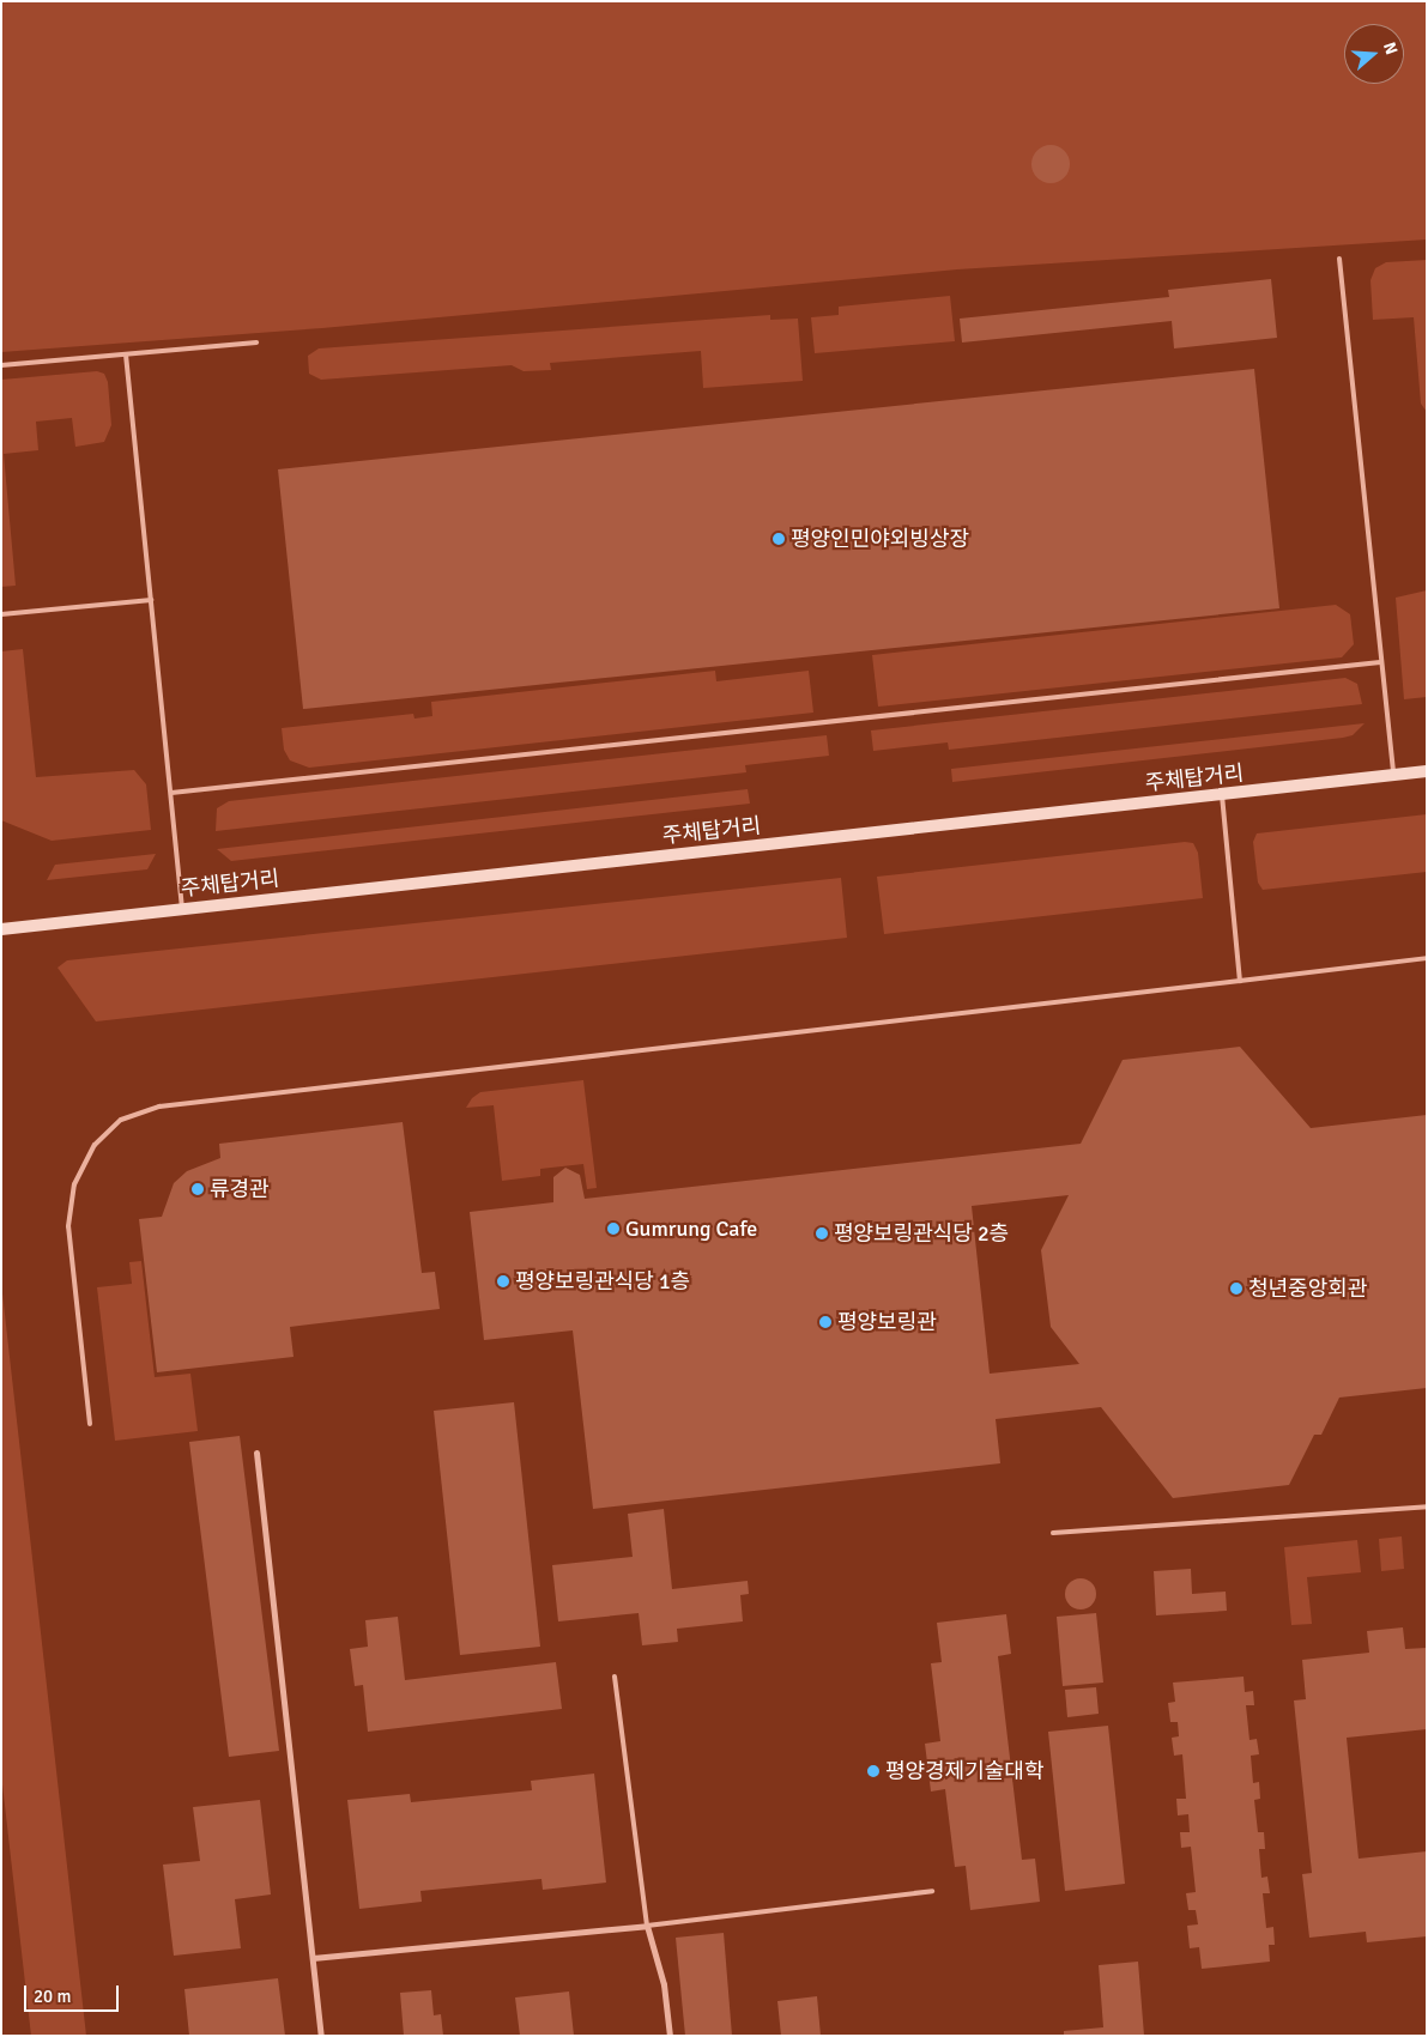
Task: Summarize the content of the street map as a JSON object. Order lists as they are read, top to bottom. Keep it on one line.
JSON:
{"streets":{"main road":["주체탑거리"]},"places":["평양인민야외빙상장","류경관","Gumrung Cafe","평양보링관식당 2층","평양보링관식당 1층","청년중앙회관","평양보링관","평양경제기술대학"],"scale_bar":"20 m","north":"right"}
